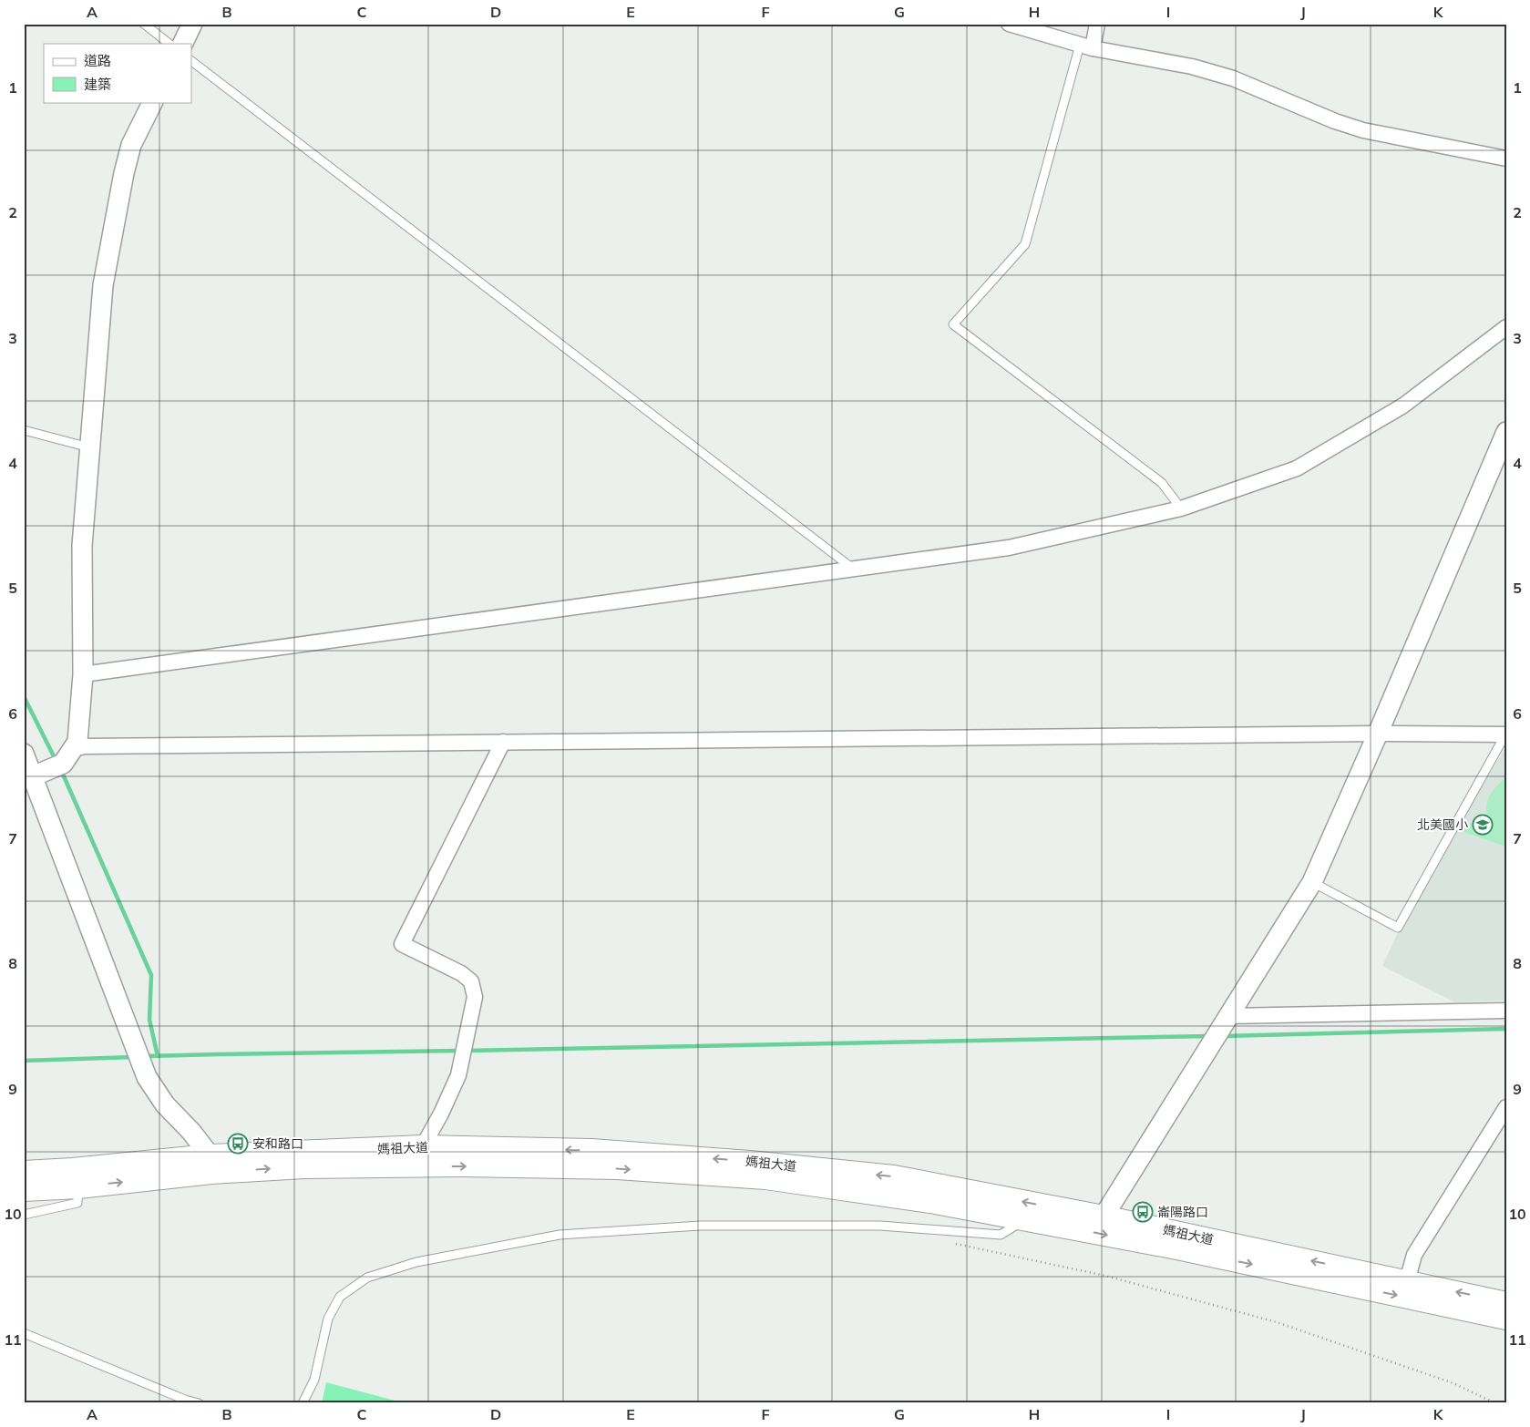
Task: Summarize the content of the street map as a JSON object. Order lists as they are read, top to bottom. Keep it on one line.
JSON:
{"streets":{"main road":["媽祖大道"]},"places":{"school or university":["北美國小"],"bus stop":["安和路口","崙陽路口"]},"legend":["道路","建築"],"grid":{"columns":["A","B","C","D","E","F","G","H","I","J","K"],"rows":["1","2","3","4","5","6","7","8","9","10","11"]}}
